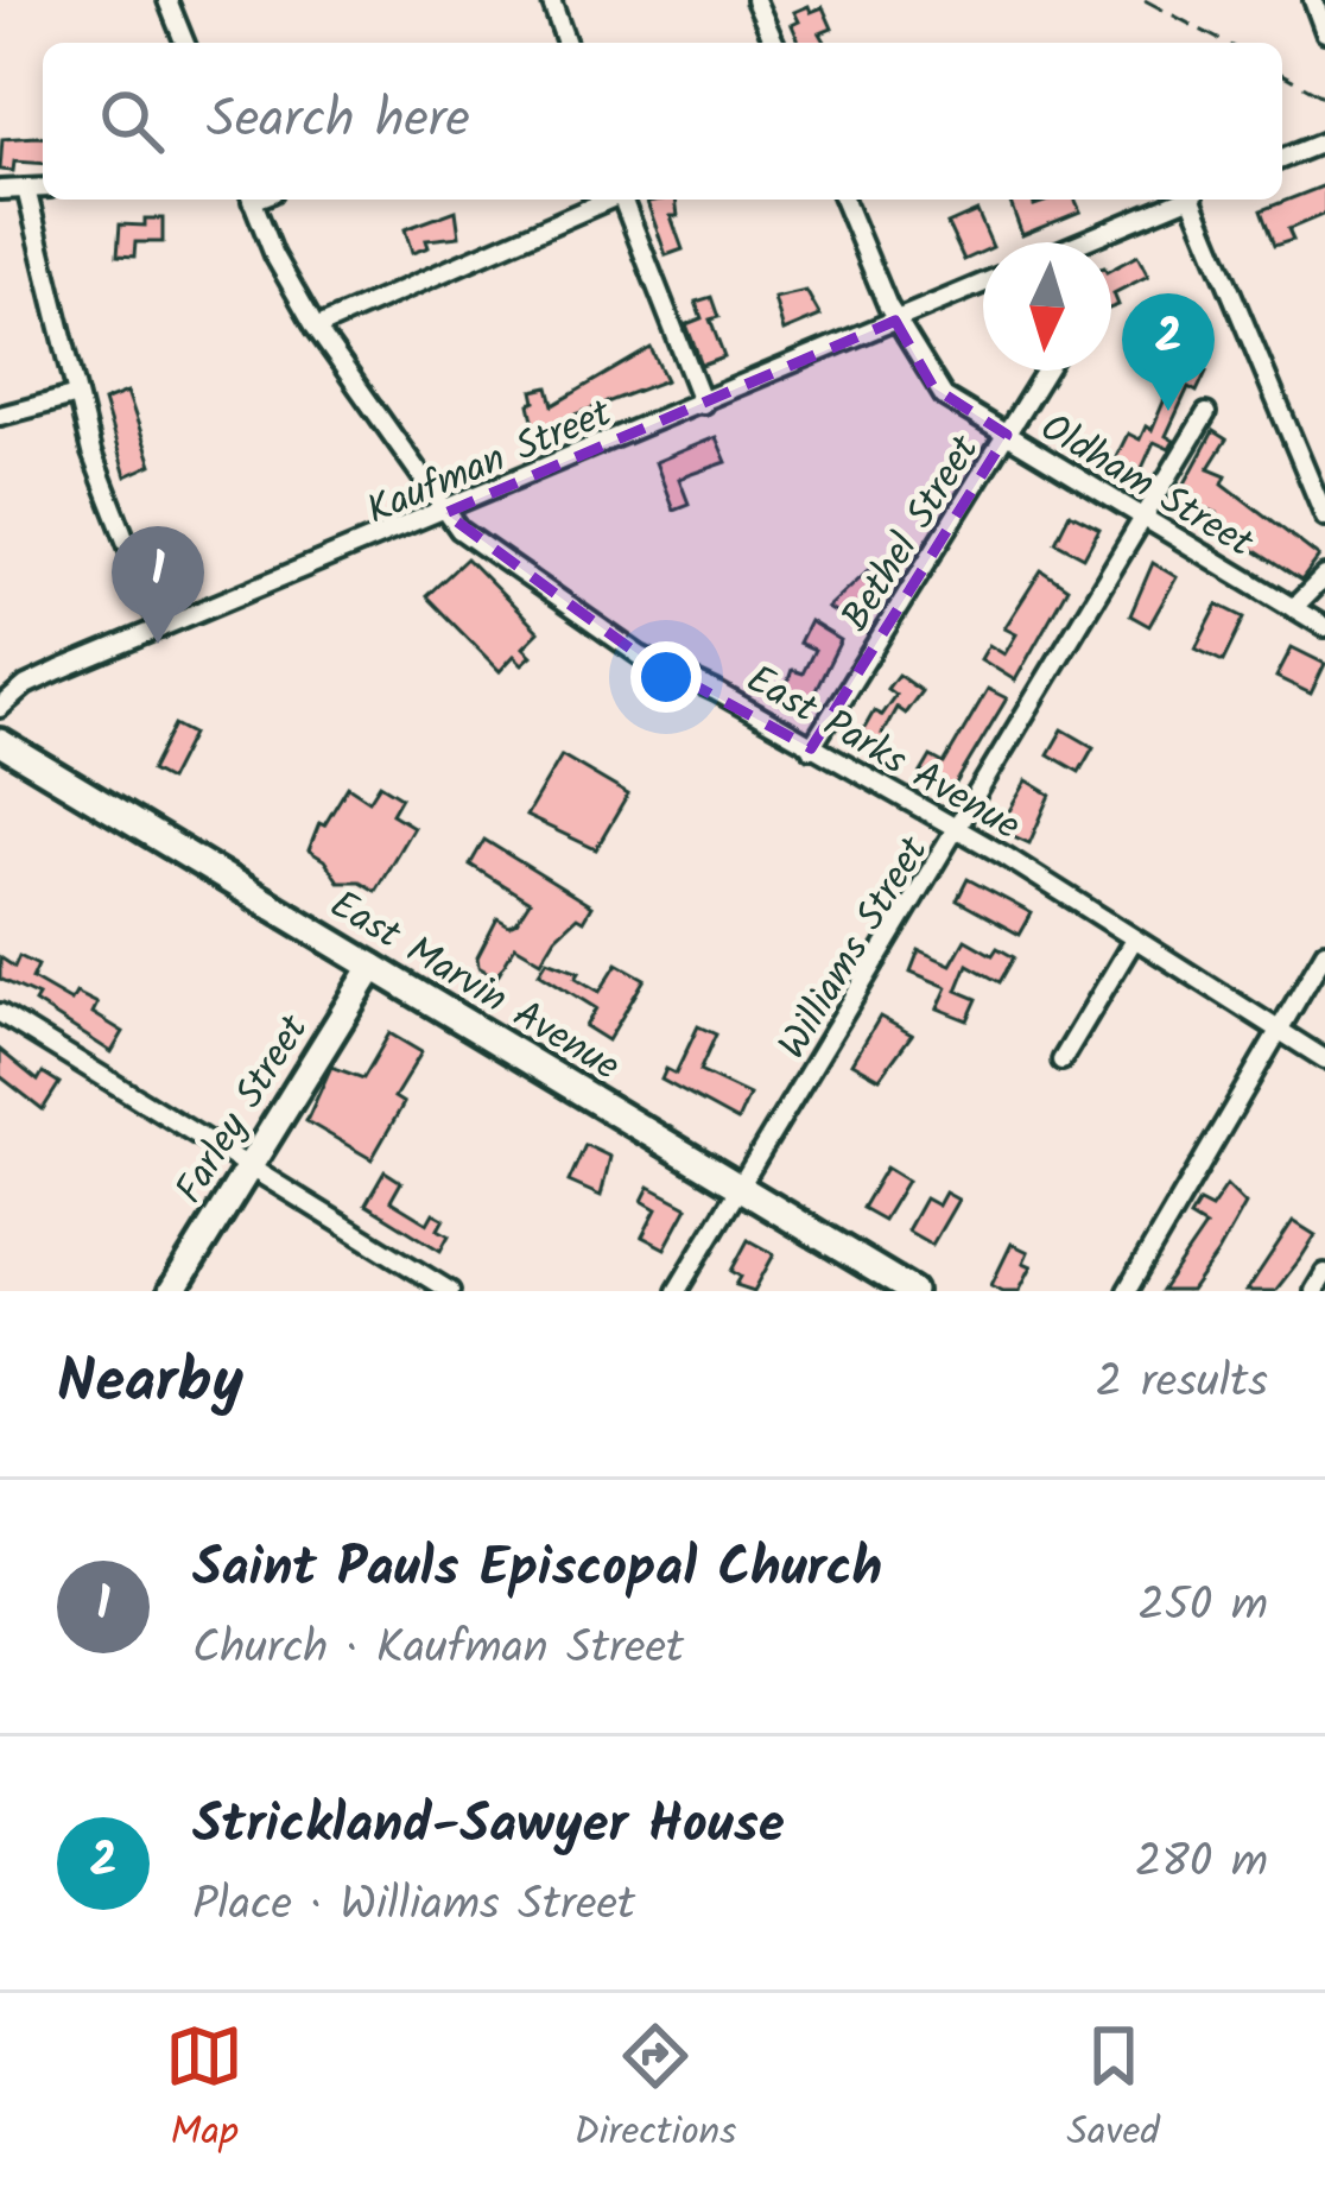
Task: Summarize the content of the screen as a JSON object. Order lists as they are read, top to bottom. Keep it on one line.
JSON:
{"streets":{"main road":["East Marvin Avenue","Farley Street"],"street":["Kaufman Street","Oldham Street","Bethel Street","East Parks Avenue","Williams Street"]},"crossings":[["Kaufman Street","Oldham Street"],["Kaufman Street","East Parks Avenue"],["Oldham Street","Bethel Street"],["Oldham Street","Williams Street"],["Bethel Street","East Parks Avenue"],["East Parks Avenue","Williams Street"],["Williams Street","East Marvin Avenue"],["East Marvin Avenue","Farley Street"]],"north":"bottom","page":{"search":"Search here","pins":["2","1"],"heading":["Nearby","2 results"],"list":[{"mark":"1","name":"Saint Pauls Episcopal Church","note":"Church · Kaufman Street","value":"250 m"},{"mark":"2","name":"Strickland-Sawyer House","note":"Place · Williams Street","value":"280 m"}],"nav":["Map","Directions","Saved"]}}
